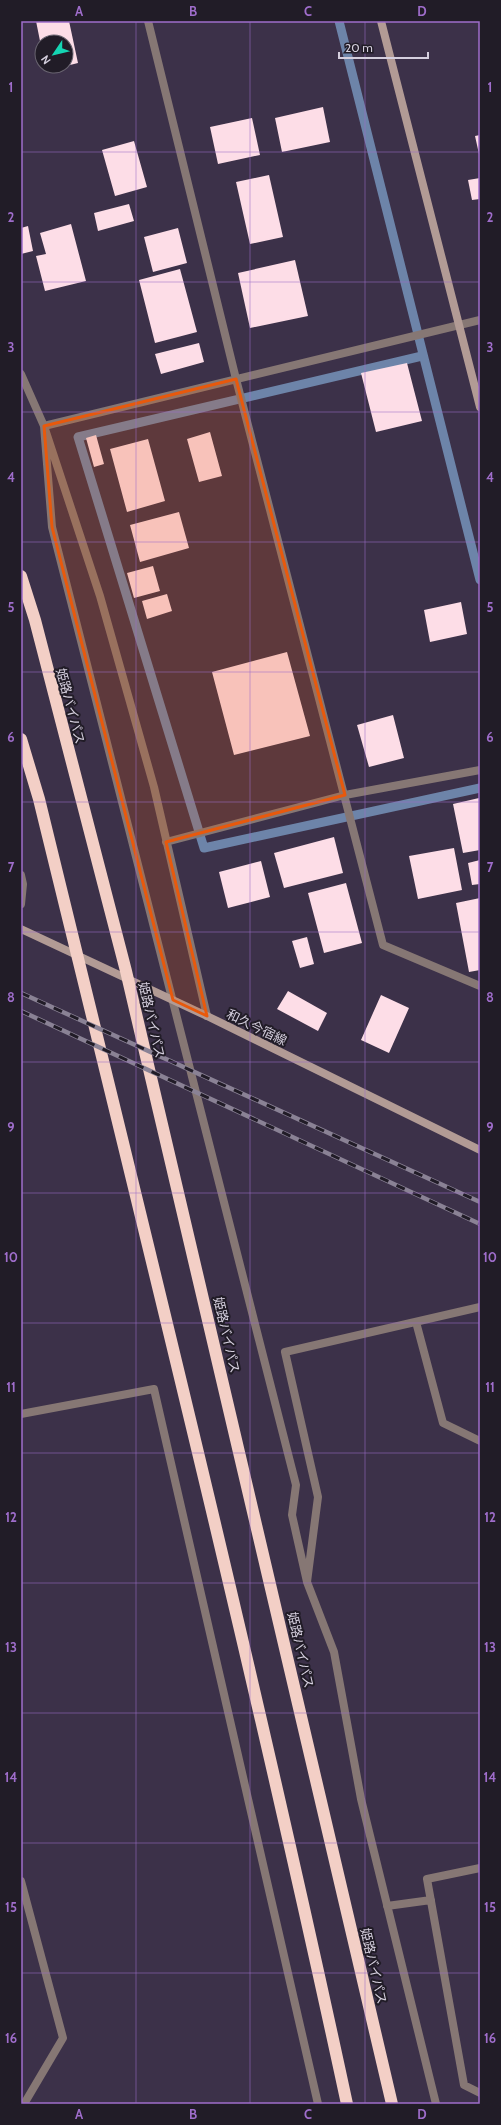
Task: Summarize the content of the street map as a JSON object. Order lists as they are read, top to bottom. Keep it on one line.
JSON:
{"streets":{"highway":["姫路バイパス"],"main road":["和久今宿線"]},"scale_bar":"20 m","north":"bottom left","grid":{"columns":["A","B","C","D"],"rows":["1","2","3","4","5","6","7","8","9","10","11","12","13","14","15","16"]}}
